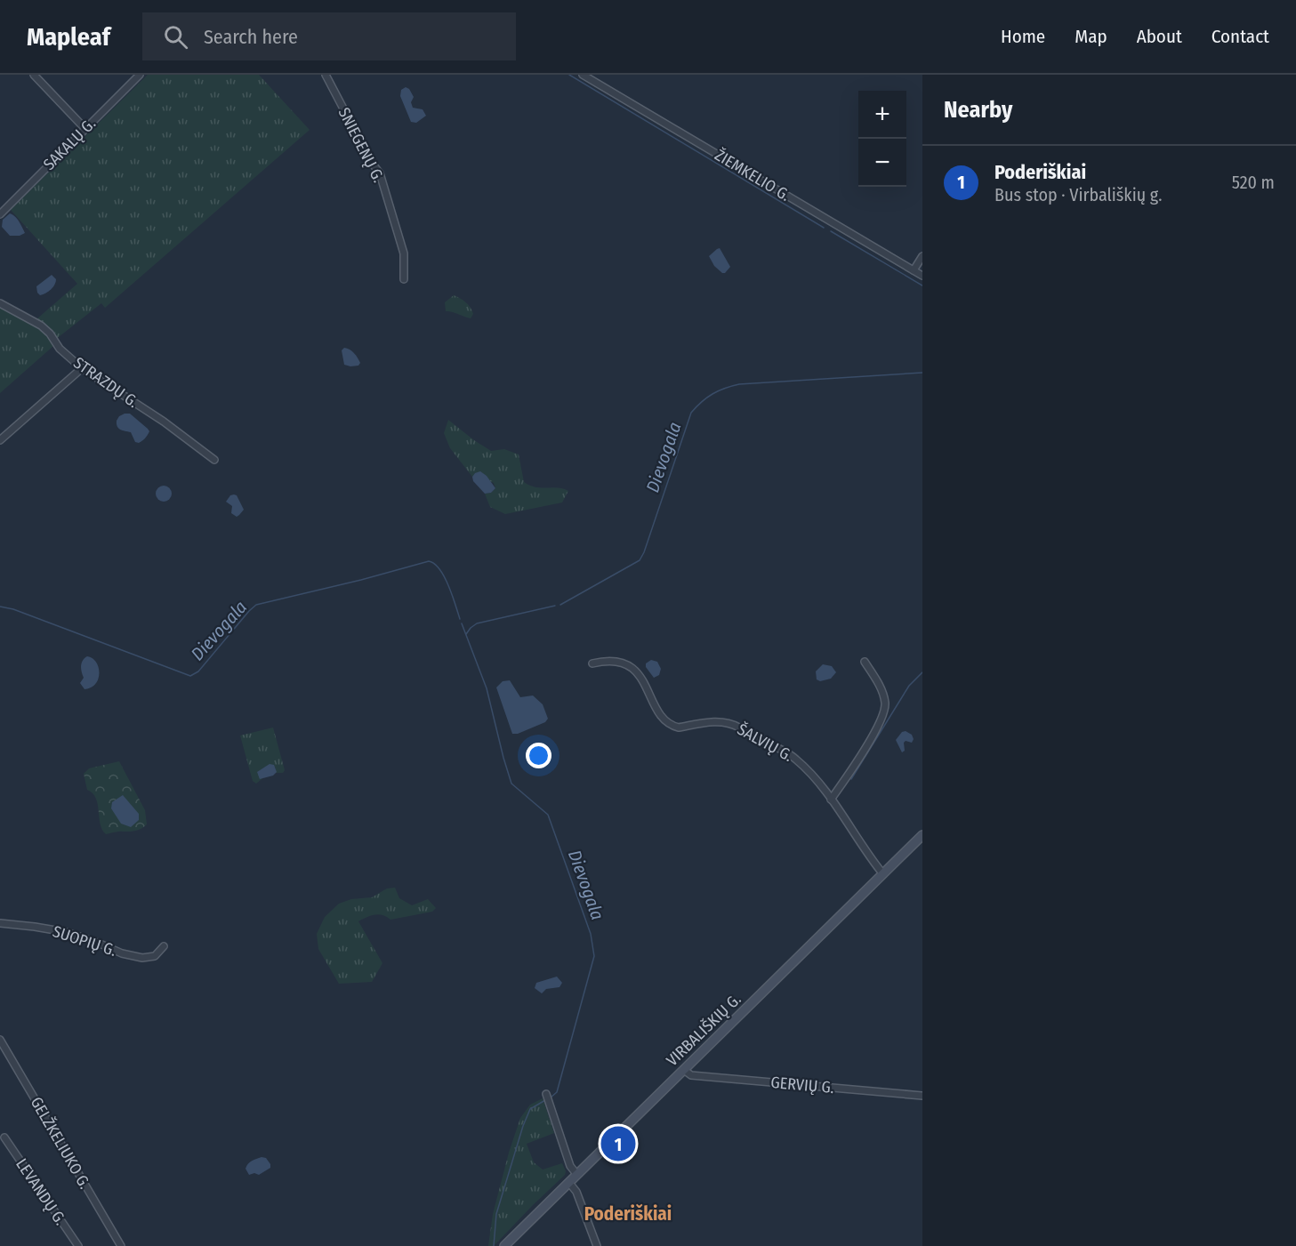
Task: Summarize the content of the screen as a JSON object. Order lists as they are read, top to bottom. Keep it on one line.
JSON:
{"streets":{"main road":["VIRBALIŠKIŲ G."],"street":["SAKALŲ G.","SNIEGENŲ G.","ŽIEMKELIO G.","STRAZDŲ G.","ŠALVIŲ G.","SUOPIŲ G.","GERVIŲ G.","GELŽKELIUKO G.","LEVANDŲ G."]},"crossings":[["ŠALVIŲ G.","VIRBALIŠKIŲ G."],["VIRBALIŠKIŲ G.","GERVIŲ G."]],"districts":["Poderiškiai"],"water":["Dievogala"],"page":{"header":"Mapleaf","search":"Search here","nav":["Home","Map","About","Contact"],"heading":"Nearby","map_buttons":["+","−"],"list":[{"mark":"1","name":"Poderiškiai","note":"Bus stop · Virbališkių g.","value":"520 m"}],"pins":"1"}}
